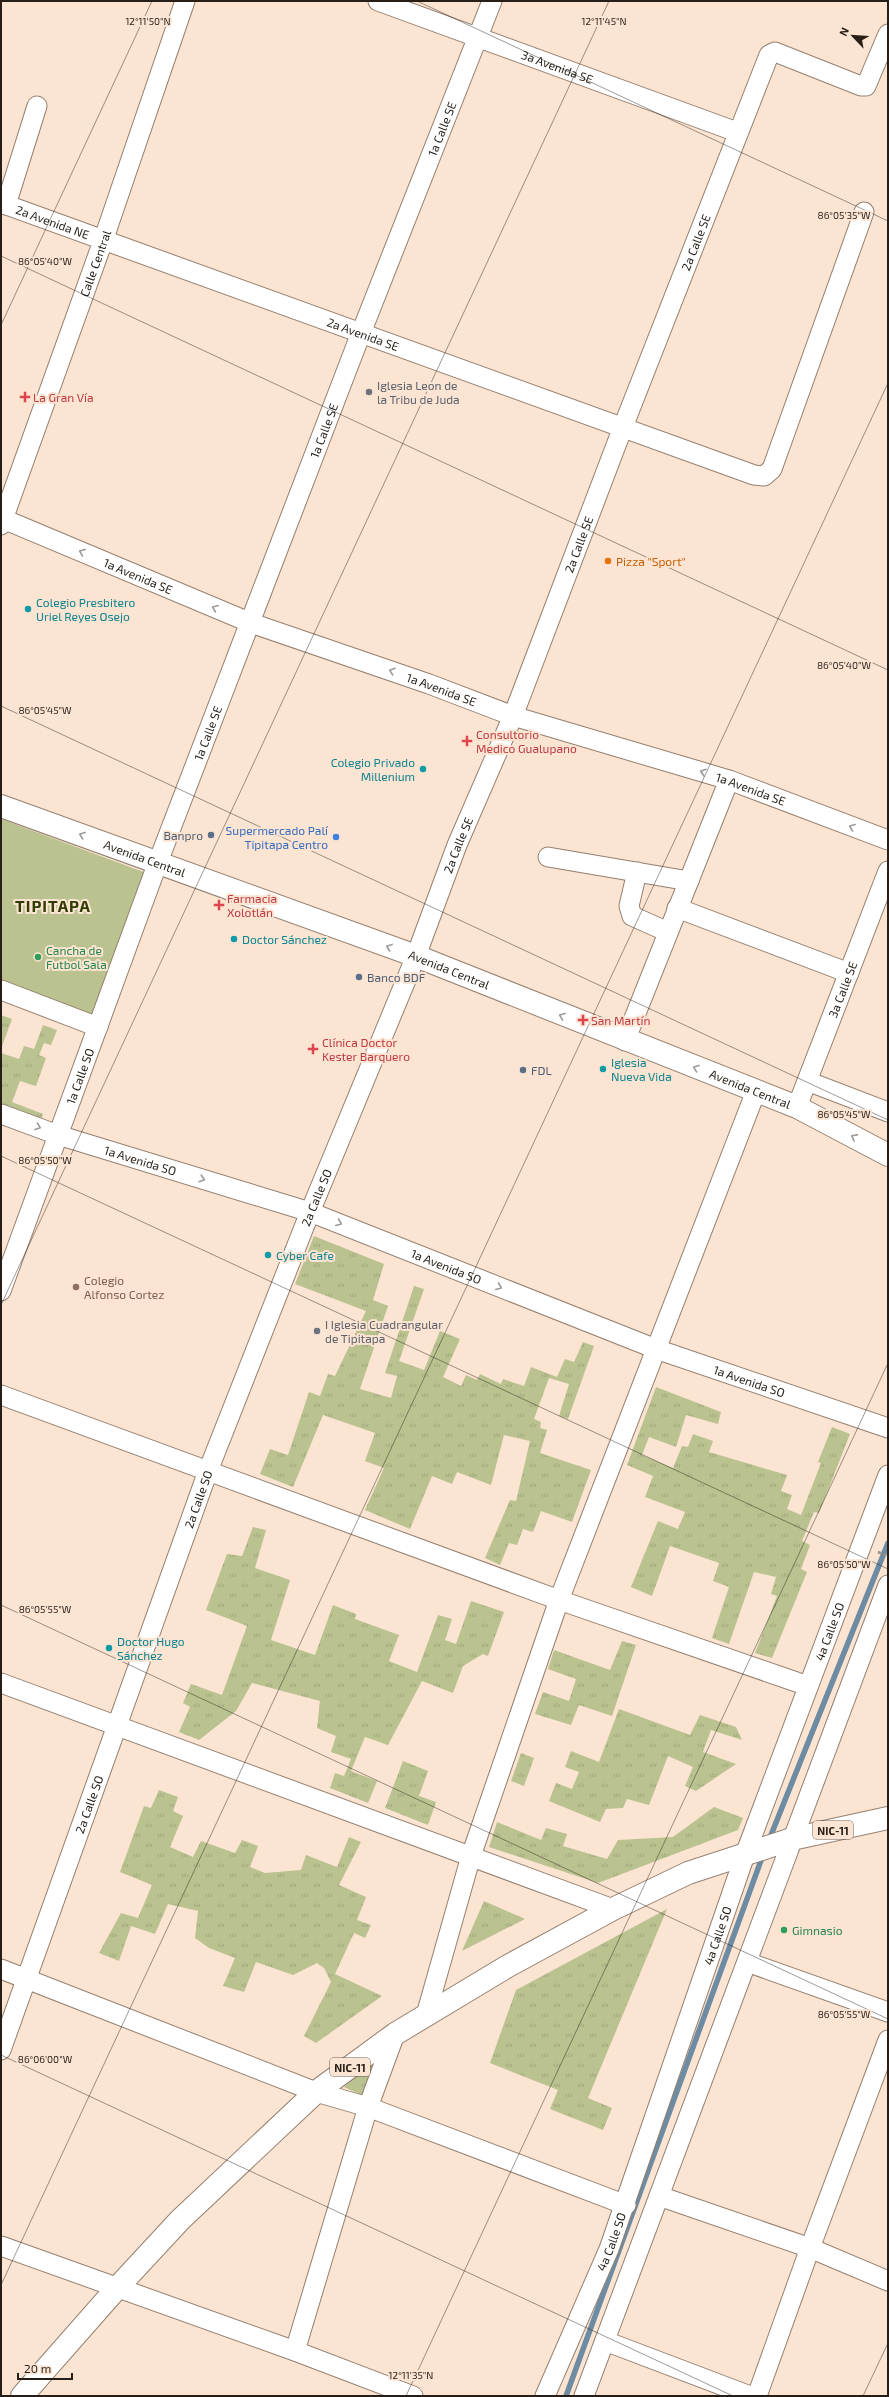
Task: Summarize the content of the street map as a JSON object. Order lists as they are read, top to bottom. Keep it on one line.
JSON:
{"streets":{"main road":["Avenida Central","NIC-11"],"street":["3a Avenida SE","1a Calle SE","2a Avenida NE","2a Calle SE","Calle Central","2a Avenida SE","1a Avenida SE","3a Calle SE","1a Calle SO","1a Avenida SO","2a Calle SO","4a Calle SO"]},"crossings":[["3a Avenida SE","1a Calle SE"],["3a Avenida SE","2a Calle SE"],["1a Calle SE","2a Avenida SE"],["1a Calle SE","1a Avenida SE"],["1a Calle SE","Avenida Central"],["1a Calle SE","1a Calle SO"],["2a Avenida NE","Calle Central"],["2a Avenida NE","2a Avenida SE"],["2a Calle SE","2a Avenida SE"],["2a Calle SE","1a Avenida SE"],["2a Calle SE","Avenida Central"],["2a Calle SE","2a Calle SO"],["Calle Central","2a Avenida SE"],["Calle Central","1a Avenida SE"],["Avenida Central","3a Calle SE"],["Avenida Central","1a Calle SO"],["Avenida Central","2a Calle SO"],["1a Calle SO","1a Avenida SO"],["1a Avenida SO","2a Calle SO"],["4a Calle SO","NIC-11"]],"one_way":["Avenida Central","1a Avenida SO"],"districts":["TIPITAPA"],"places":{"other":["Iglesia Leon de la Tribu de Juda","Pizza \"Sport\"","Colegio Presbitero Uriel Reyes Osejo","Colegio Privado Millenium","Banpro","Supermercado Palí Tipitapa Centro","Doctor Sánchez","Cancha de Futbol Sala","Banco BDF","Iglesia Nueva Vida","FDL","Cyber Cafe","Colegio Alfonso Cortez","I Iglesia Cuadrangular de Tipitapa","Doctor Hugo Sánchez","Gimnasio"],"health":["La Gran Vía","Consultorio Medico Gualupano","Farmacia Xolotlán","San Martín","Clínica Doctor Kester Barquero"]},"scale_bar":"20 m","north":"top left","coordinates":["12°11'50\"N","12°11'45\"N","86°05'35\"W","86°05'40\"W","86°05'45\"W","86°05'50\"W","86°05'55\"W","86°06'00\"W","12°11'35\"N"]}
